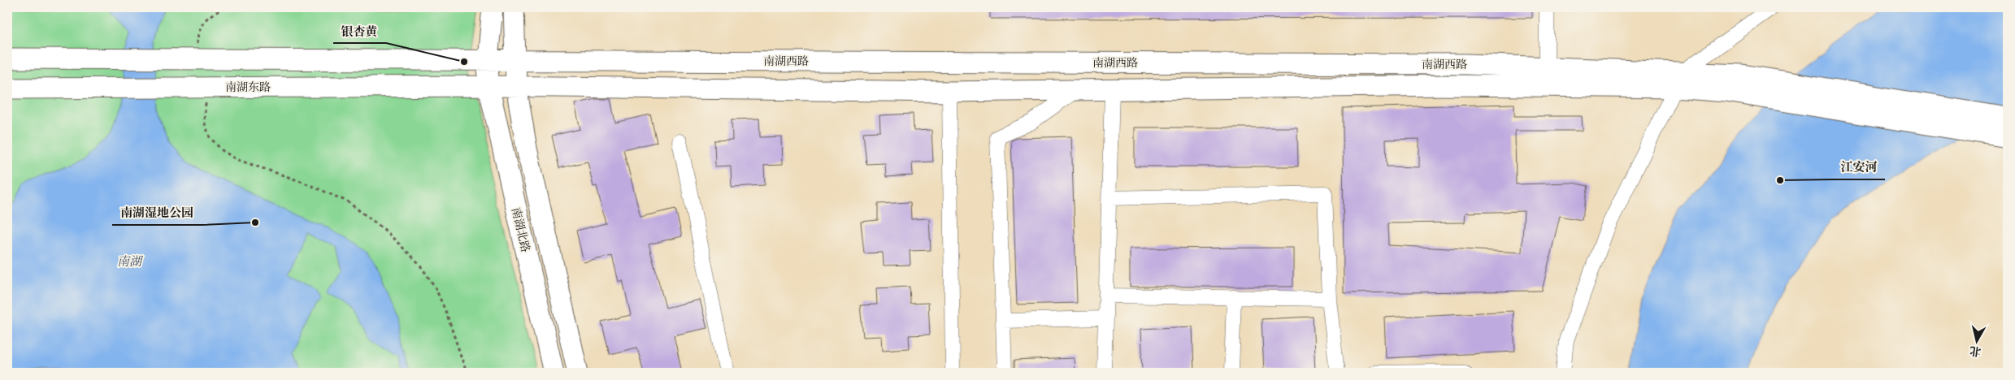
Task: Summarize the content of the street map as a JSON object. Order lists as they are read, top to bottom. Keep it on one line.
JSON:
{"streets":{"main road":["南湖西路","南湖东路","南湖北路"]},"crossings":[["南湖西路","南湖东路"],["南湖西路","南湖北路"],["南湖东路","南湖北路"]],"water":["南湖"],"places":["银杏黄","江安河","南湖湿地公园"],"north":"bottom"}
